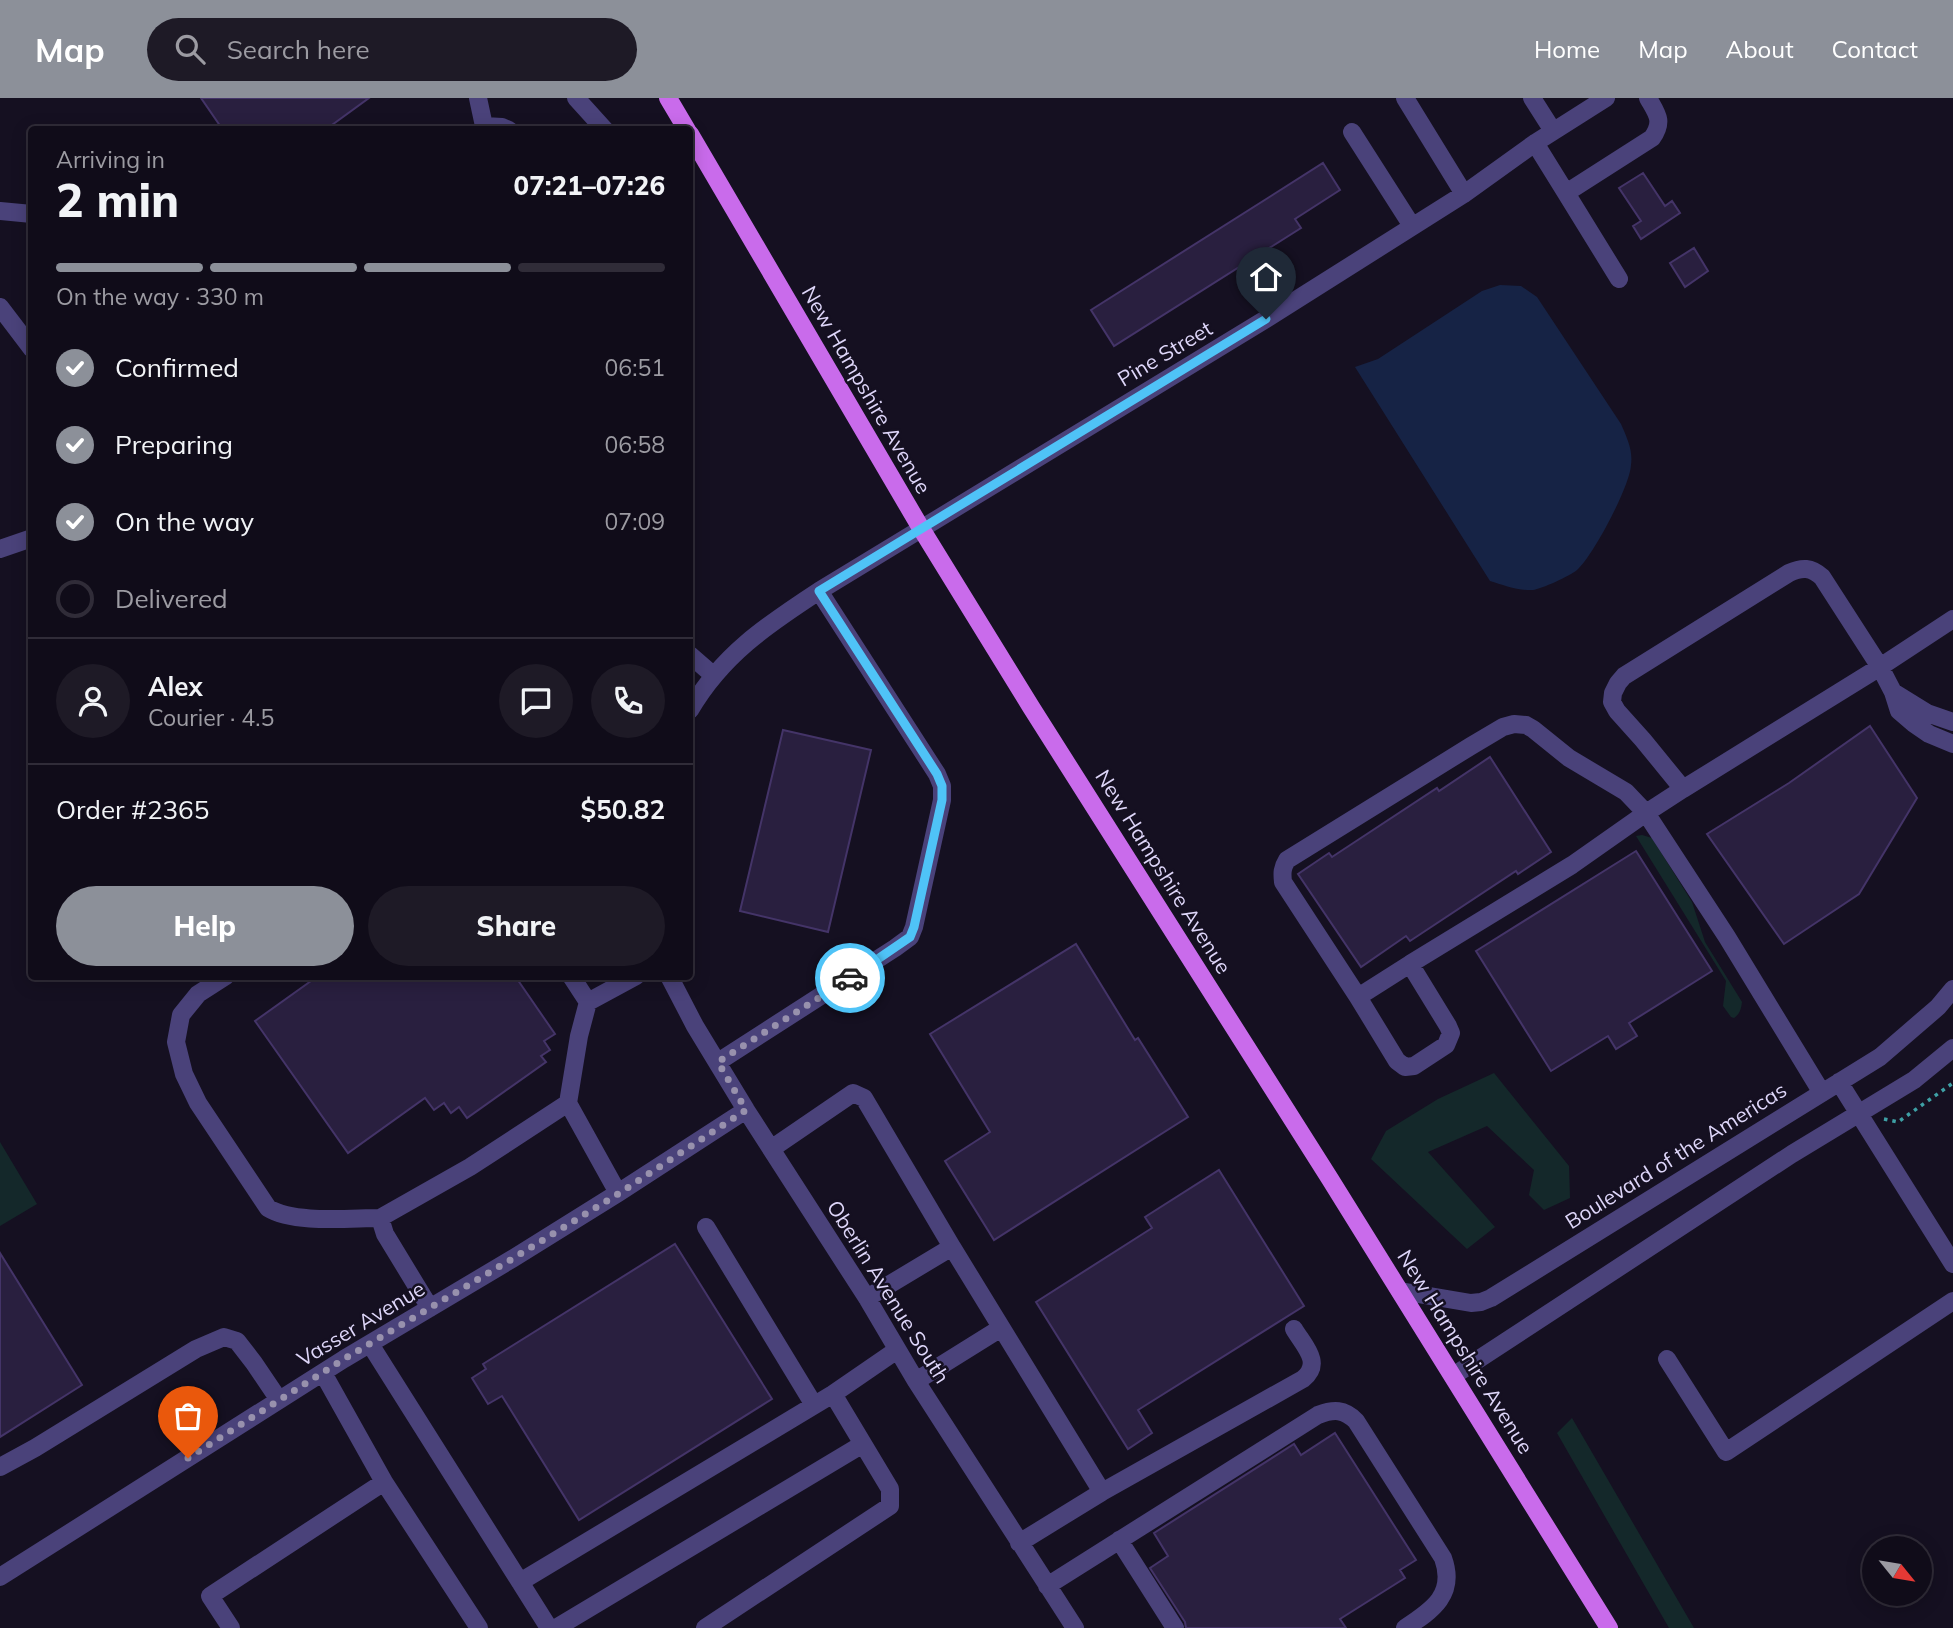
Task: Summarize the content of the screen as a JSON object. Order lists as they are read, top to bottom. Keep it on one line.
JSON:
{"streets":{"main road":["New Hampshire Avenue"],"street":["Pine Street","Boulevard of the Americas","Oberlin Avenue South","Vasser Avenue"]},"crossings":[["Pine Street","New Hampshire Avenue"],["New Hampshire Avenue","Boulevard of the Americas"],["Oberlin Avenue South","Vasser Avenue"]],"north":"bottom right","page":{"header":"Map","search":"Search here","nav":["Home","Map","About","Contact"],"heading":["2 min","Arriving in","07:21–07:26"],"panel":["Alex","Courier · 4.5","Order #2365","$50.82"],"bar":"On the way · 330 m","list":[["Confirmed","06:51"],["Preparing","06:58"],["On the way","07:09"],"Delivered"],"buttons":["Help","Share"]}}
